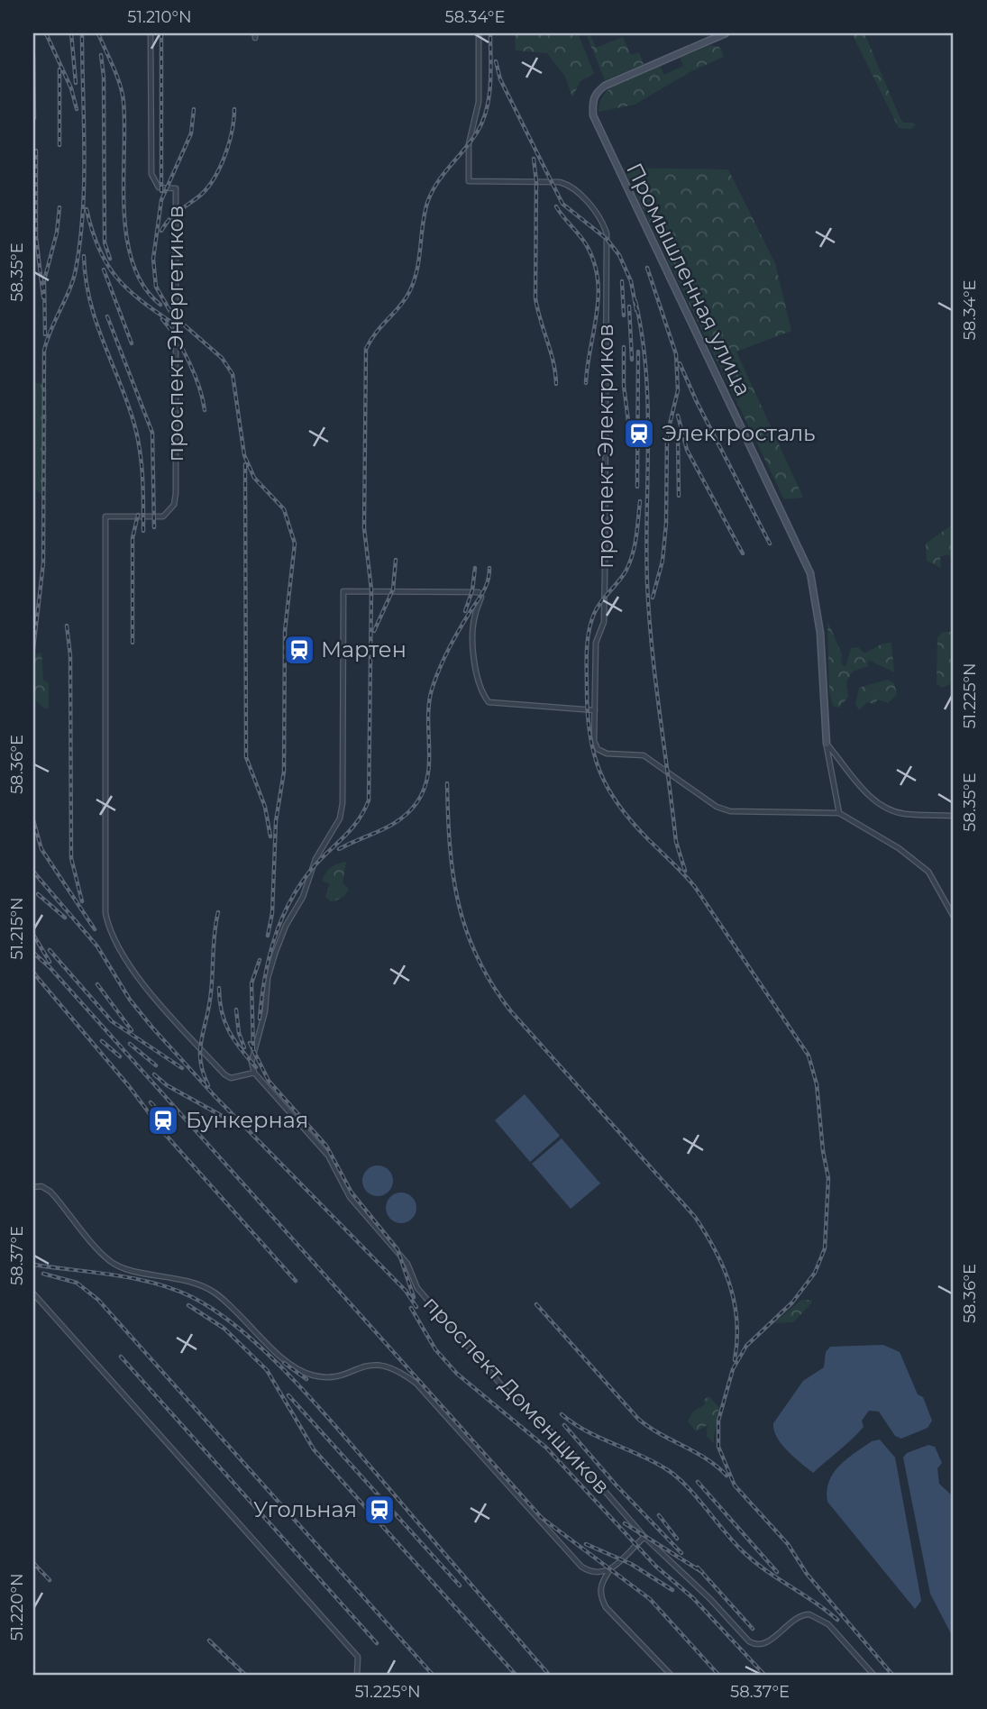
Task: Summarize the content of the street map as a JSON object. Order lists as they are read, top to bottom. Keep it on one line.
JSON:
{"streets":{"street":["Промышленная улица","проспект Энергетиков","проспект Электриков","проспект Доменщиков"]},"crossings":[["Промышленная улица","проспект Электриков"],["проспект Энергетиков","проспект Доменщиков"]],"places":{"station":["Электросталь","Мартен","Бункерная","Угольная"]},"coordinates":["51.210°N","58.34°E","58.35°E","51.225°N","58.36°E","51.215°N","58.37°E","51.220°N"]}
